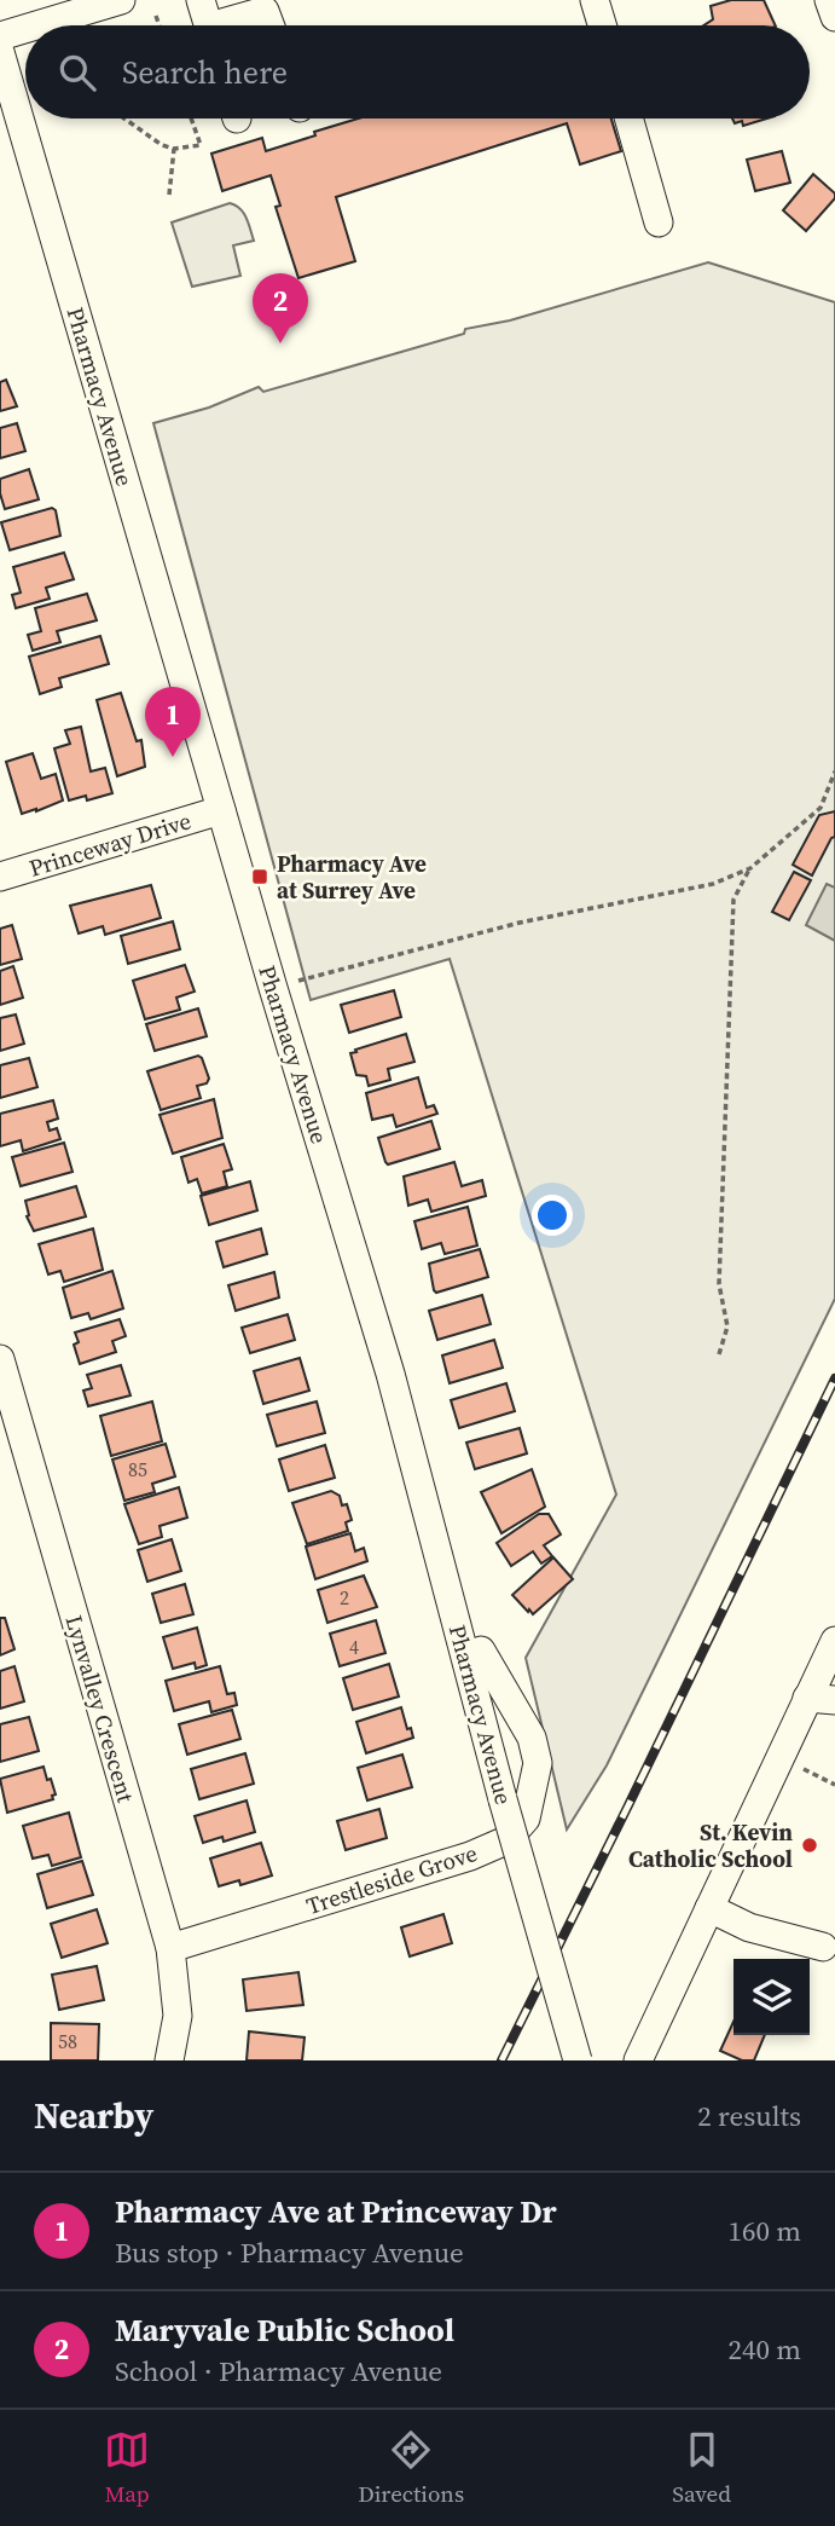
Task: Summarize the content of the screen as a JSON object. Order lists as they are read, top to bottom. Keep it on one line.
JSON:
{"streets":{"street":["Pharmacy Avenue","Princeway Drive","Lynvalley Crescent","Trestleside Grove"]},"crossings":[["Pharmacy Avenue","Princeway Drive"],["Lynvalley Crescent","Trestleside Grove"]],"places":{"transit":["Pharmacy Ave at Surrey Ave"],"other":["St. Kevin Catholic School"]},"house_numbers":["85","2","4","58"],"page":{"search":"Search here","pins":["2","1"],"heading":["Nearby","2 results"],"list":[{"mark":"1","name":"Pharmacy Ave at Princeway Dr","note":"Bus stop · Pharmacy Avenue","value":"160 m"},{"mark":"2","name":"Maryvale Public School","note":"School · Pharmacy Avenue","value":"240 m"}],"nav":["Map","Directions","Saved"]}}
